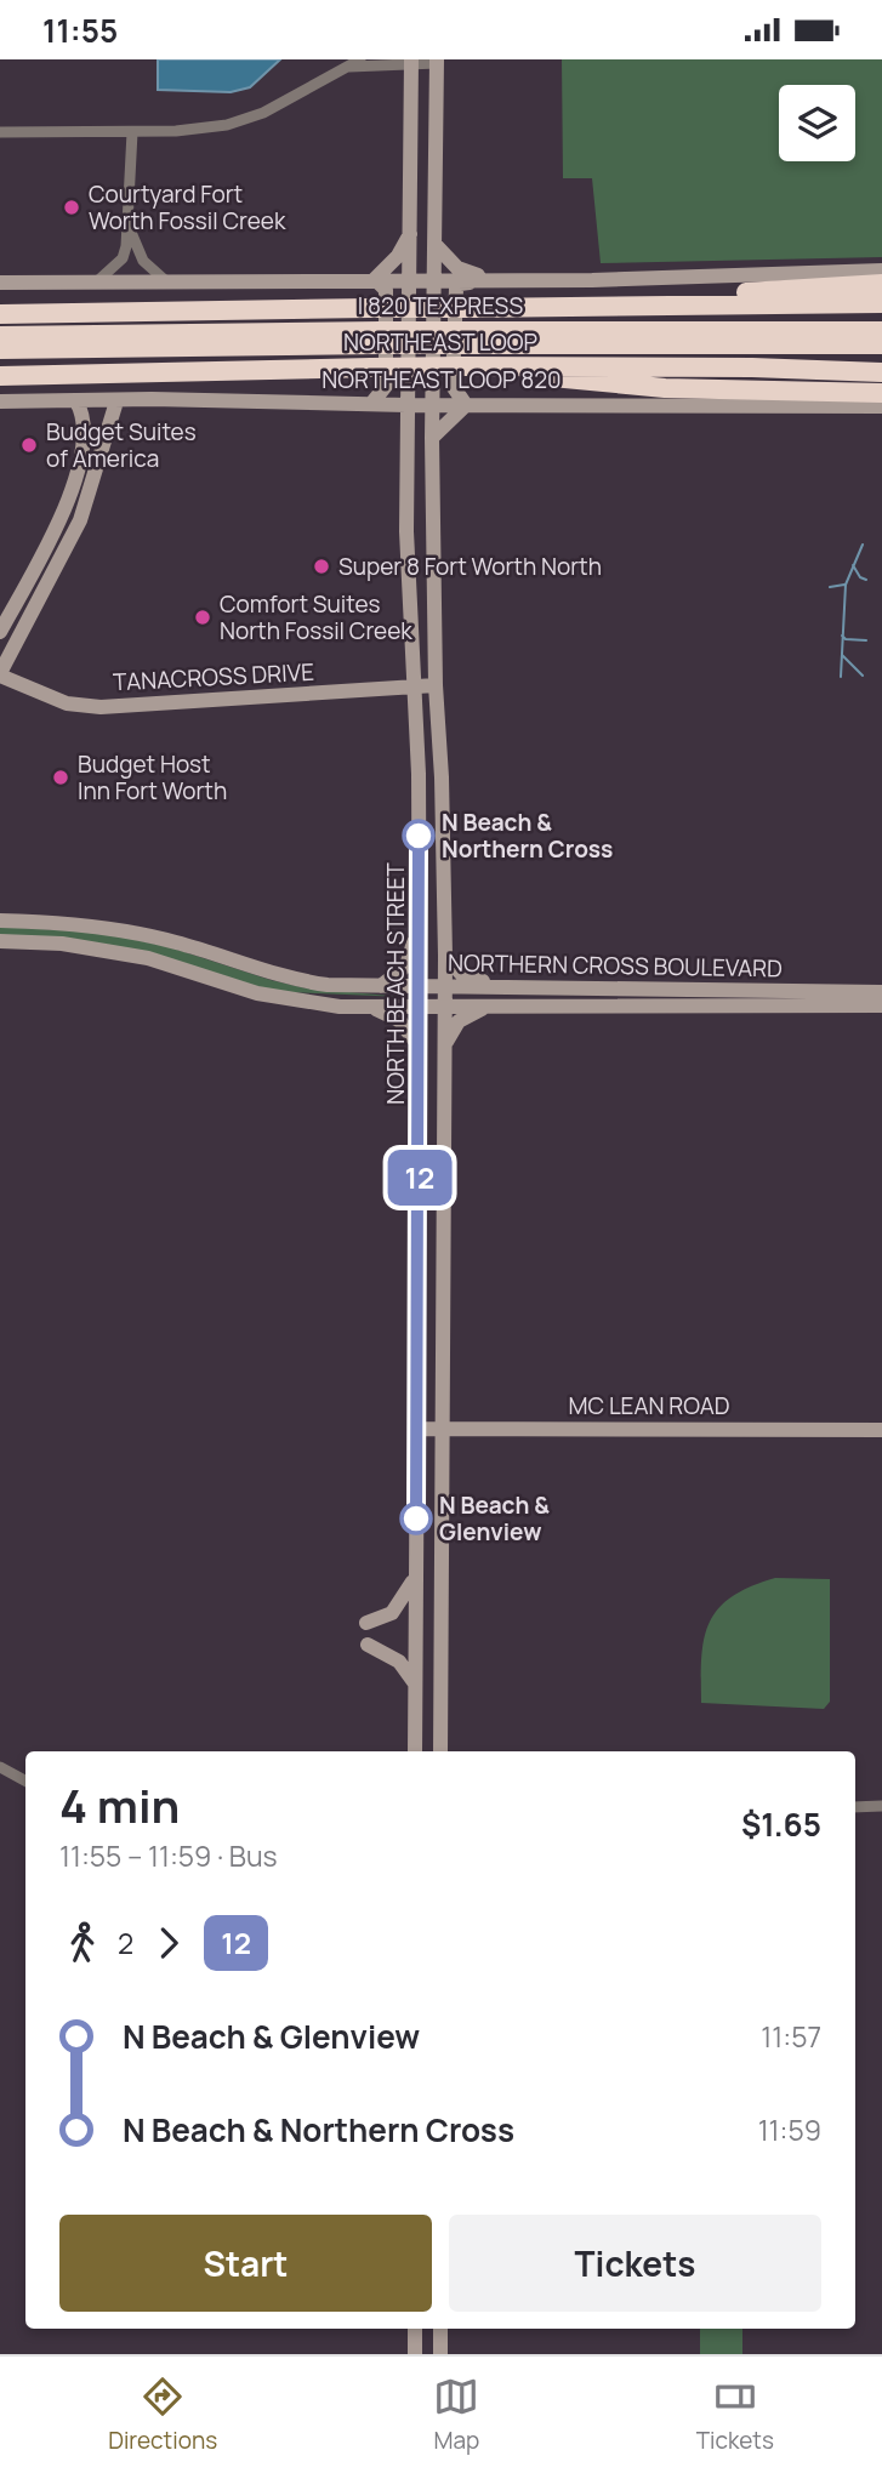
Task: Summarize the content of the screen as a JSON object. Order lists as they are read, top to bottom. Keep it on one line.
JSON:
{"streets":{"highway":["I 820 TEXPRESS","NORTHEAST LOOP"],"main road":["NORTHEAST LOOP 820","TANACROSS DRIVE","NORTHERN CROSS BOULEVARD","NORTH BEACH STREET","MC LEAN ROAD"]},"crossings":[["NORTHEAST LOOP 820","NORTH BEACH STREET"],["TANACROSS DRIVE","NORTH BEACH STREET"],["NORTHERN CROSS BOULEVARD","NORTH BEACH STREET"],["NORTH BEACH STREET","MC LEAN ROAD"]],"places":["Courtyard Fort Worth Fossil Creek","Budget Suites of America","Super 8 Fort Worth North","Comfort Suites North Fossil Creek","Budget Host Inn Fort Worth","N Beach & Northern Cross","N Beach & Glenview"],"lines":["bus line 12"],"page":{"status":"11:55","on_map":"12","heading":["4 min","11:55 – 11:59 · Bus","$1.65"],"legs":["2","12"],"list":[{"name":"N Beach & Glenview","value":"11:57"},{"name":"N Beach & Northern Cross","value":"11:59"}],"buttons":["Start","Tickets"],"tabs":["Directions","Map","Tickets"]}}
